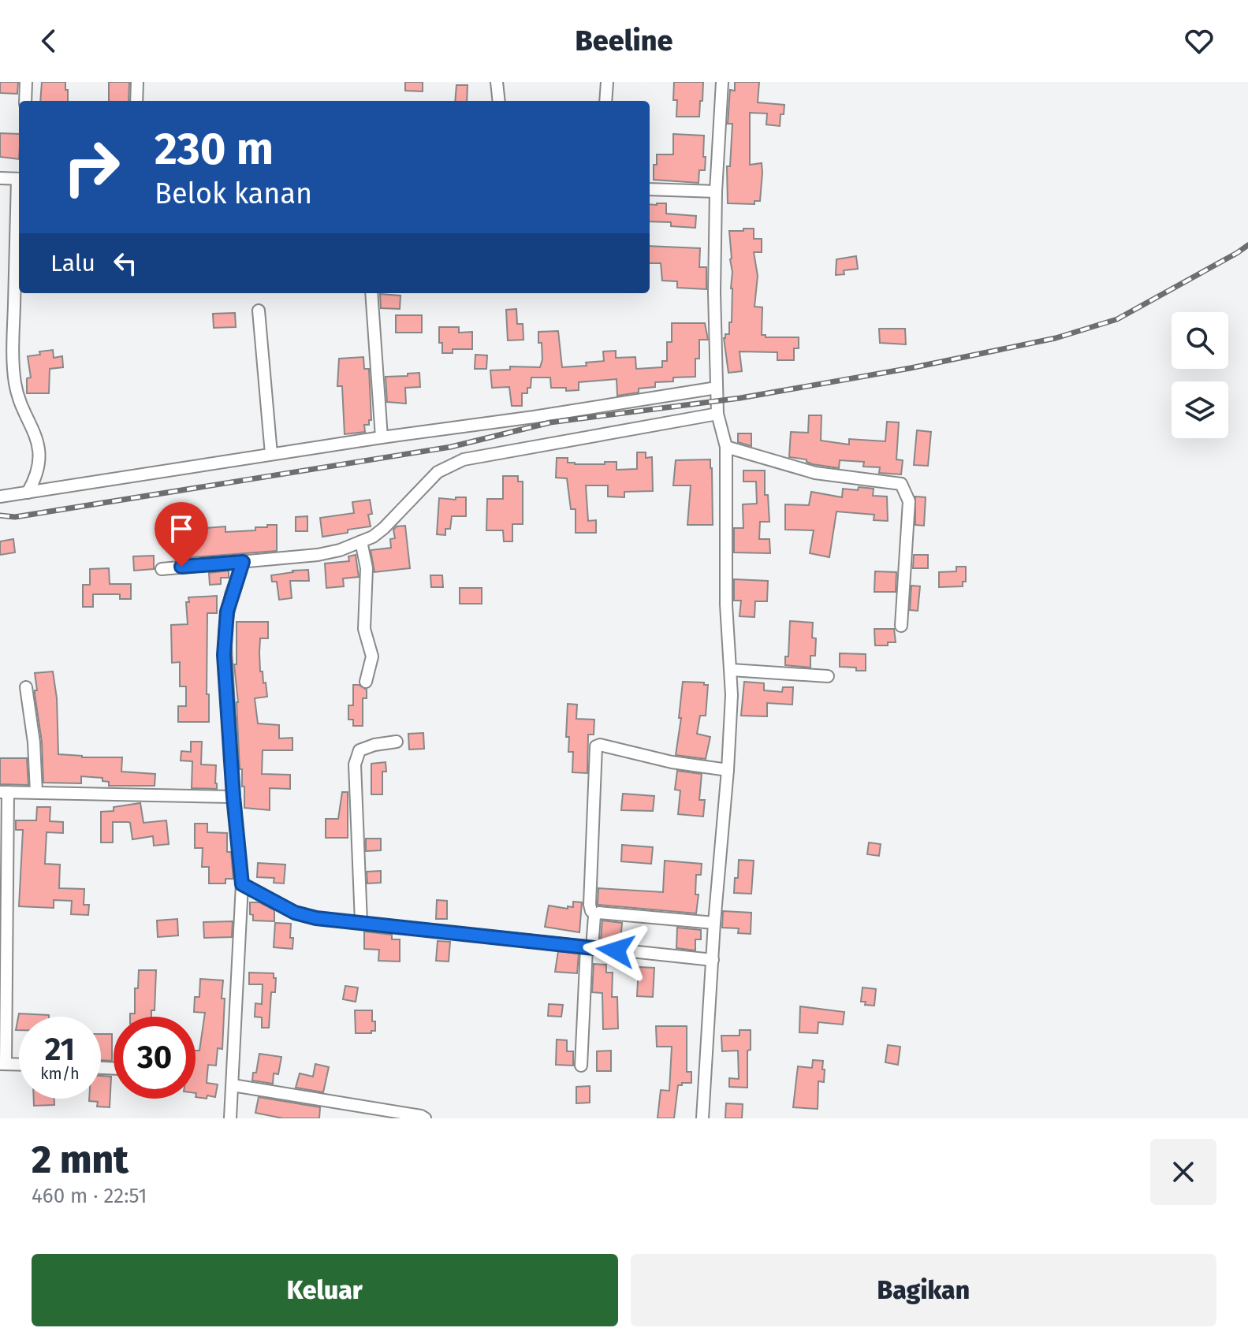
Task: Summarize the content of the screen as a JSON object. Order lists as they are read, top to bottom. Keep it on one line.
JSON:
{"page":{"header":"Beeline","turn":["230 m","Belok kanan"],"then":"Lalu","speed":"21 km/h","limit":"30","heading":["2 mnt","460 m · 22:51"],"buttons":["Keluar","Bagikan"]}}
